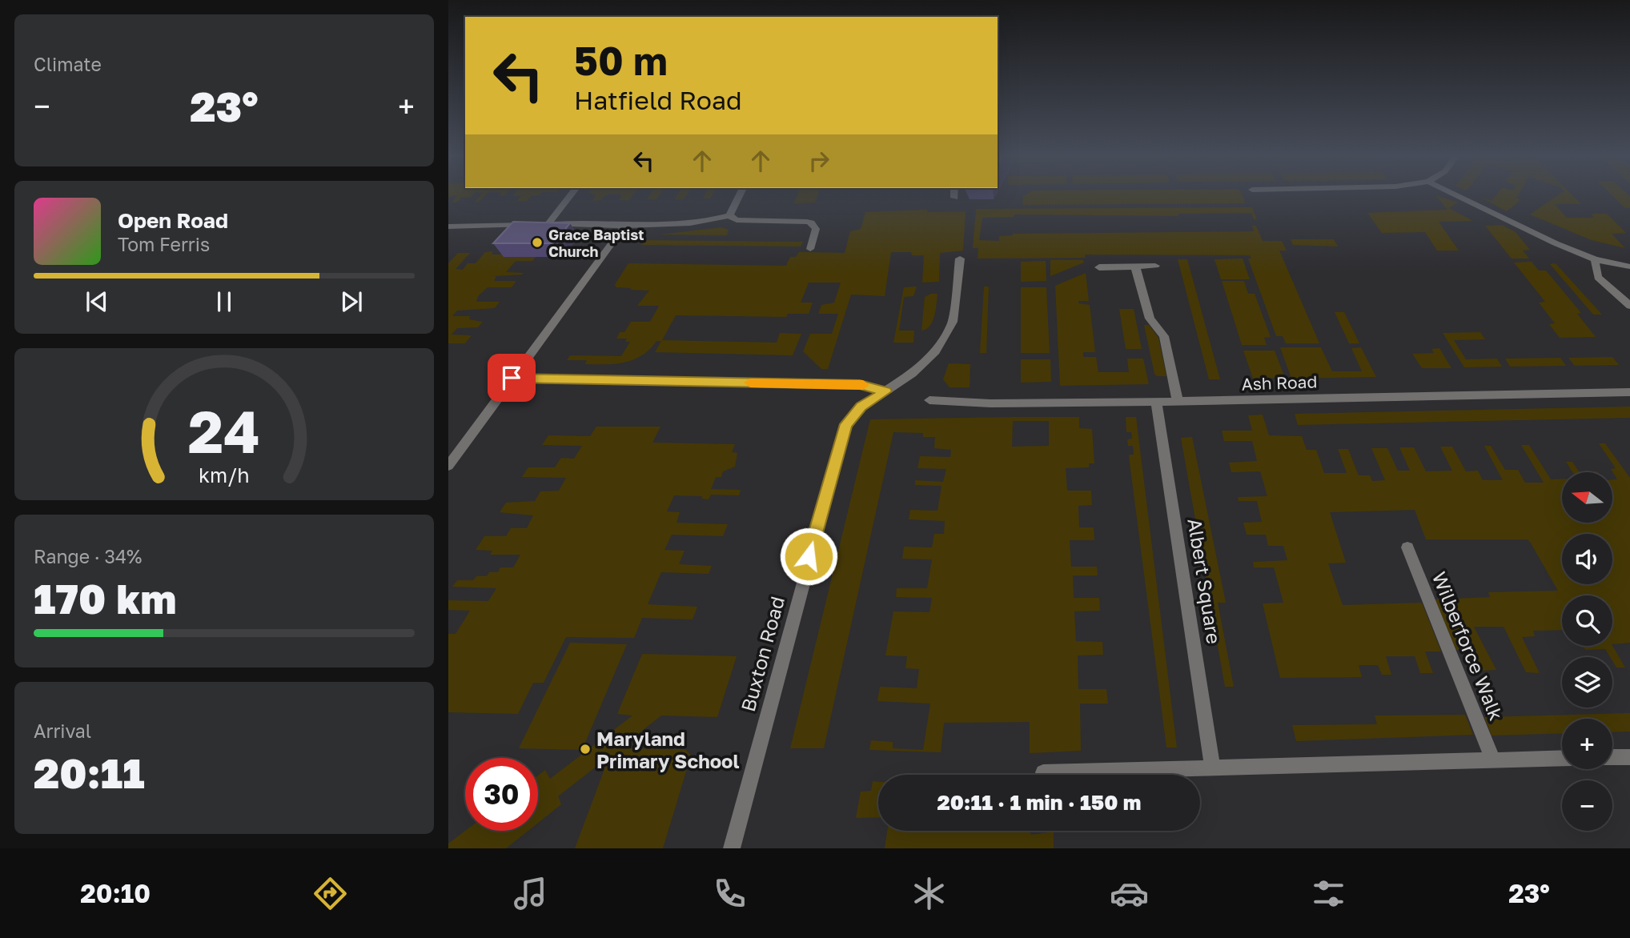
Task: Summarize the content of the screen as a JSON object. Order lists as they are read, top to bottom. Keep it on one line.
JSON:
{"streets":{"street":["Ash Road","Albert Square","Wilberforce Walk","Buxton Road"]},"crossings":[["Ash Road","Albert Square"]],"places":["Grace Baptist Church","Maryland Primary School"],"north":"left","page":{"tile":["Climate",["Range · 34%","170 km"],["Arrival","20:11"]],"turn":["50 m","Hatfield Road"],"heat":["−","23°","+"],"song":["Open Road","Tom Ferris"],"map_buttons":["+","−"],"limit":"30","trip":"20:11 · 1 min · 150 m","tabs":["20:10","23°"],"gauge":["24","km/h"]}}
